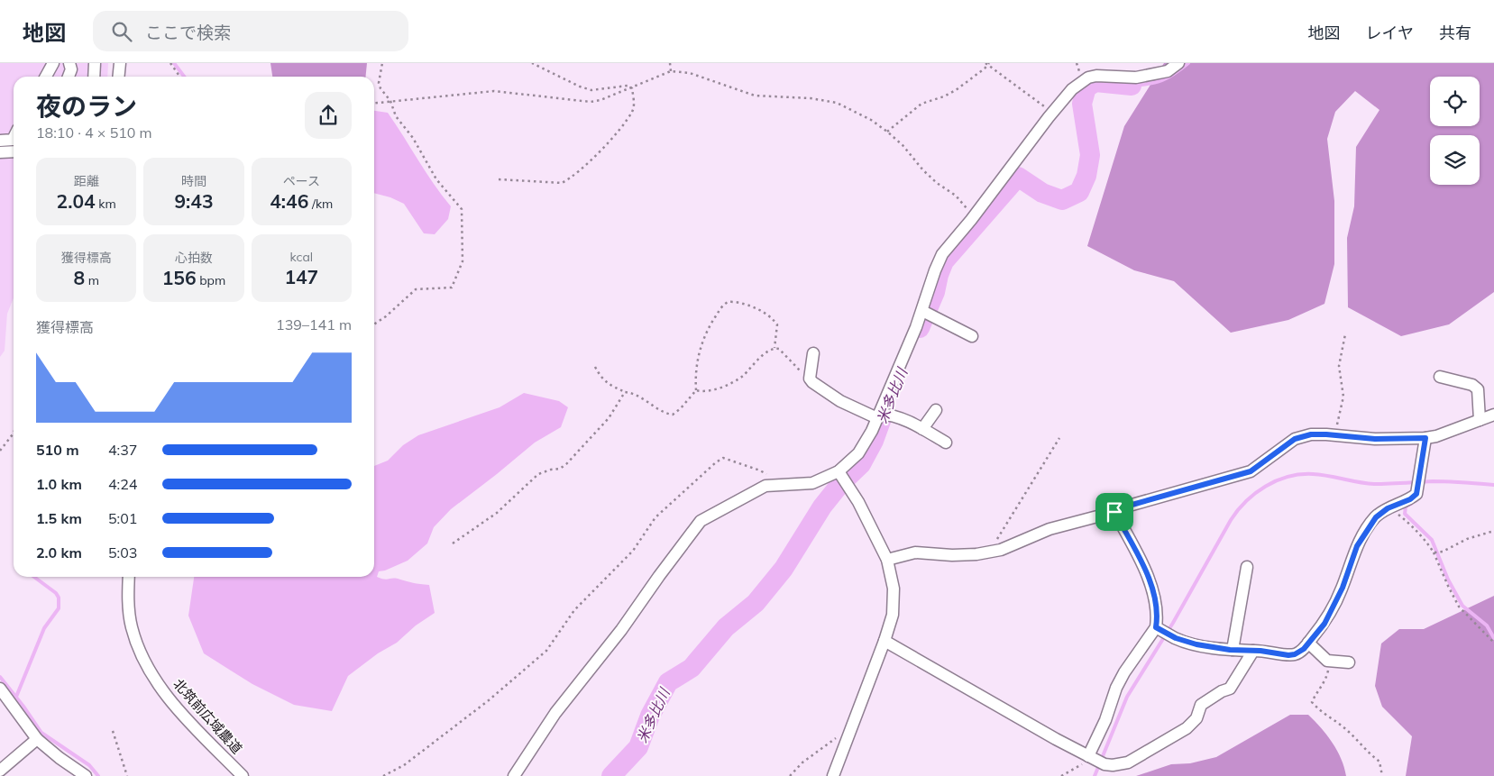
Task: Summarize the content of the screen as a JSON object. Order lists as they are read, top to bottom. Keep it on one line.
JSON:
{"streets":{"street":["北筑前広域農道"]},"water":["米多比川"],"page":{"header":"地図","search":"ここで検索","nav":["地図","レイヤ","共有"],"heading":["夜のラン","18:10 · 4 × 510 m"],"stats":[["距離","2.04 km"],["時間","9:43"],["ペース","4:46 /km"],["獲得標高","8 m"],["心拍数","156 bpm"],["kcal","147"]],"chart":["獲得標高","139–141 m"],"list":[{"name":"510 m","note":"4:37"},{"name":"1.0 km","note":"4:24"},{"name":"1.5 km","note":"5:01"},{"name":"2.0 km","note":"5:03"}]}}
